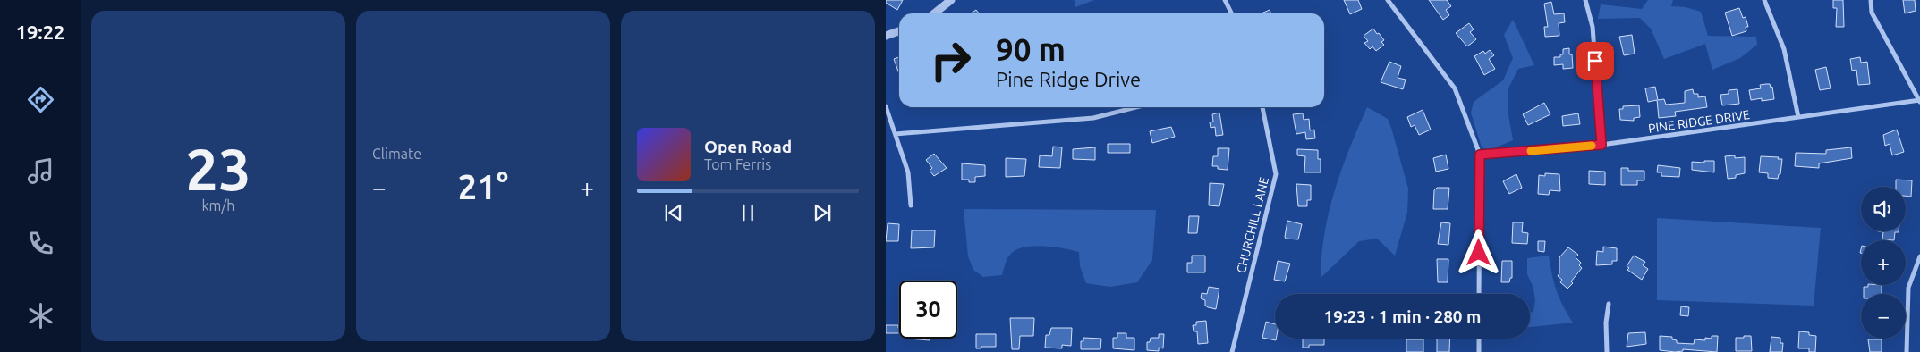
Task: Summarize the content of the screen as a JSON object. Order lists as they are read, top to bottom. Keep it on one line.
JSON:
{"streets":{"street":["PINE RIDGE DRIVE","CHURCHILL LANE"]},"page":{"tabs":"19:22","tile":[["23","km/h"],"Climate"],"turn":["90 m","Pine Ridge Drive"],"song":["Open Road","Tom Ferris"],"heat":["−","21°","+"],"map_buttons":["+","−"],"limit":"30","trip":"19:23 · 1 min · 280 m"}}
